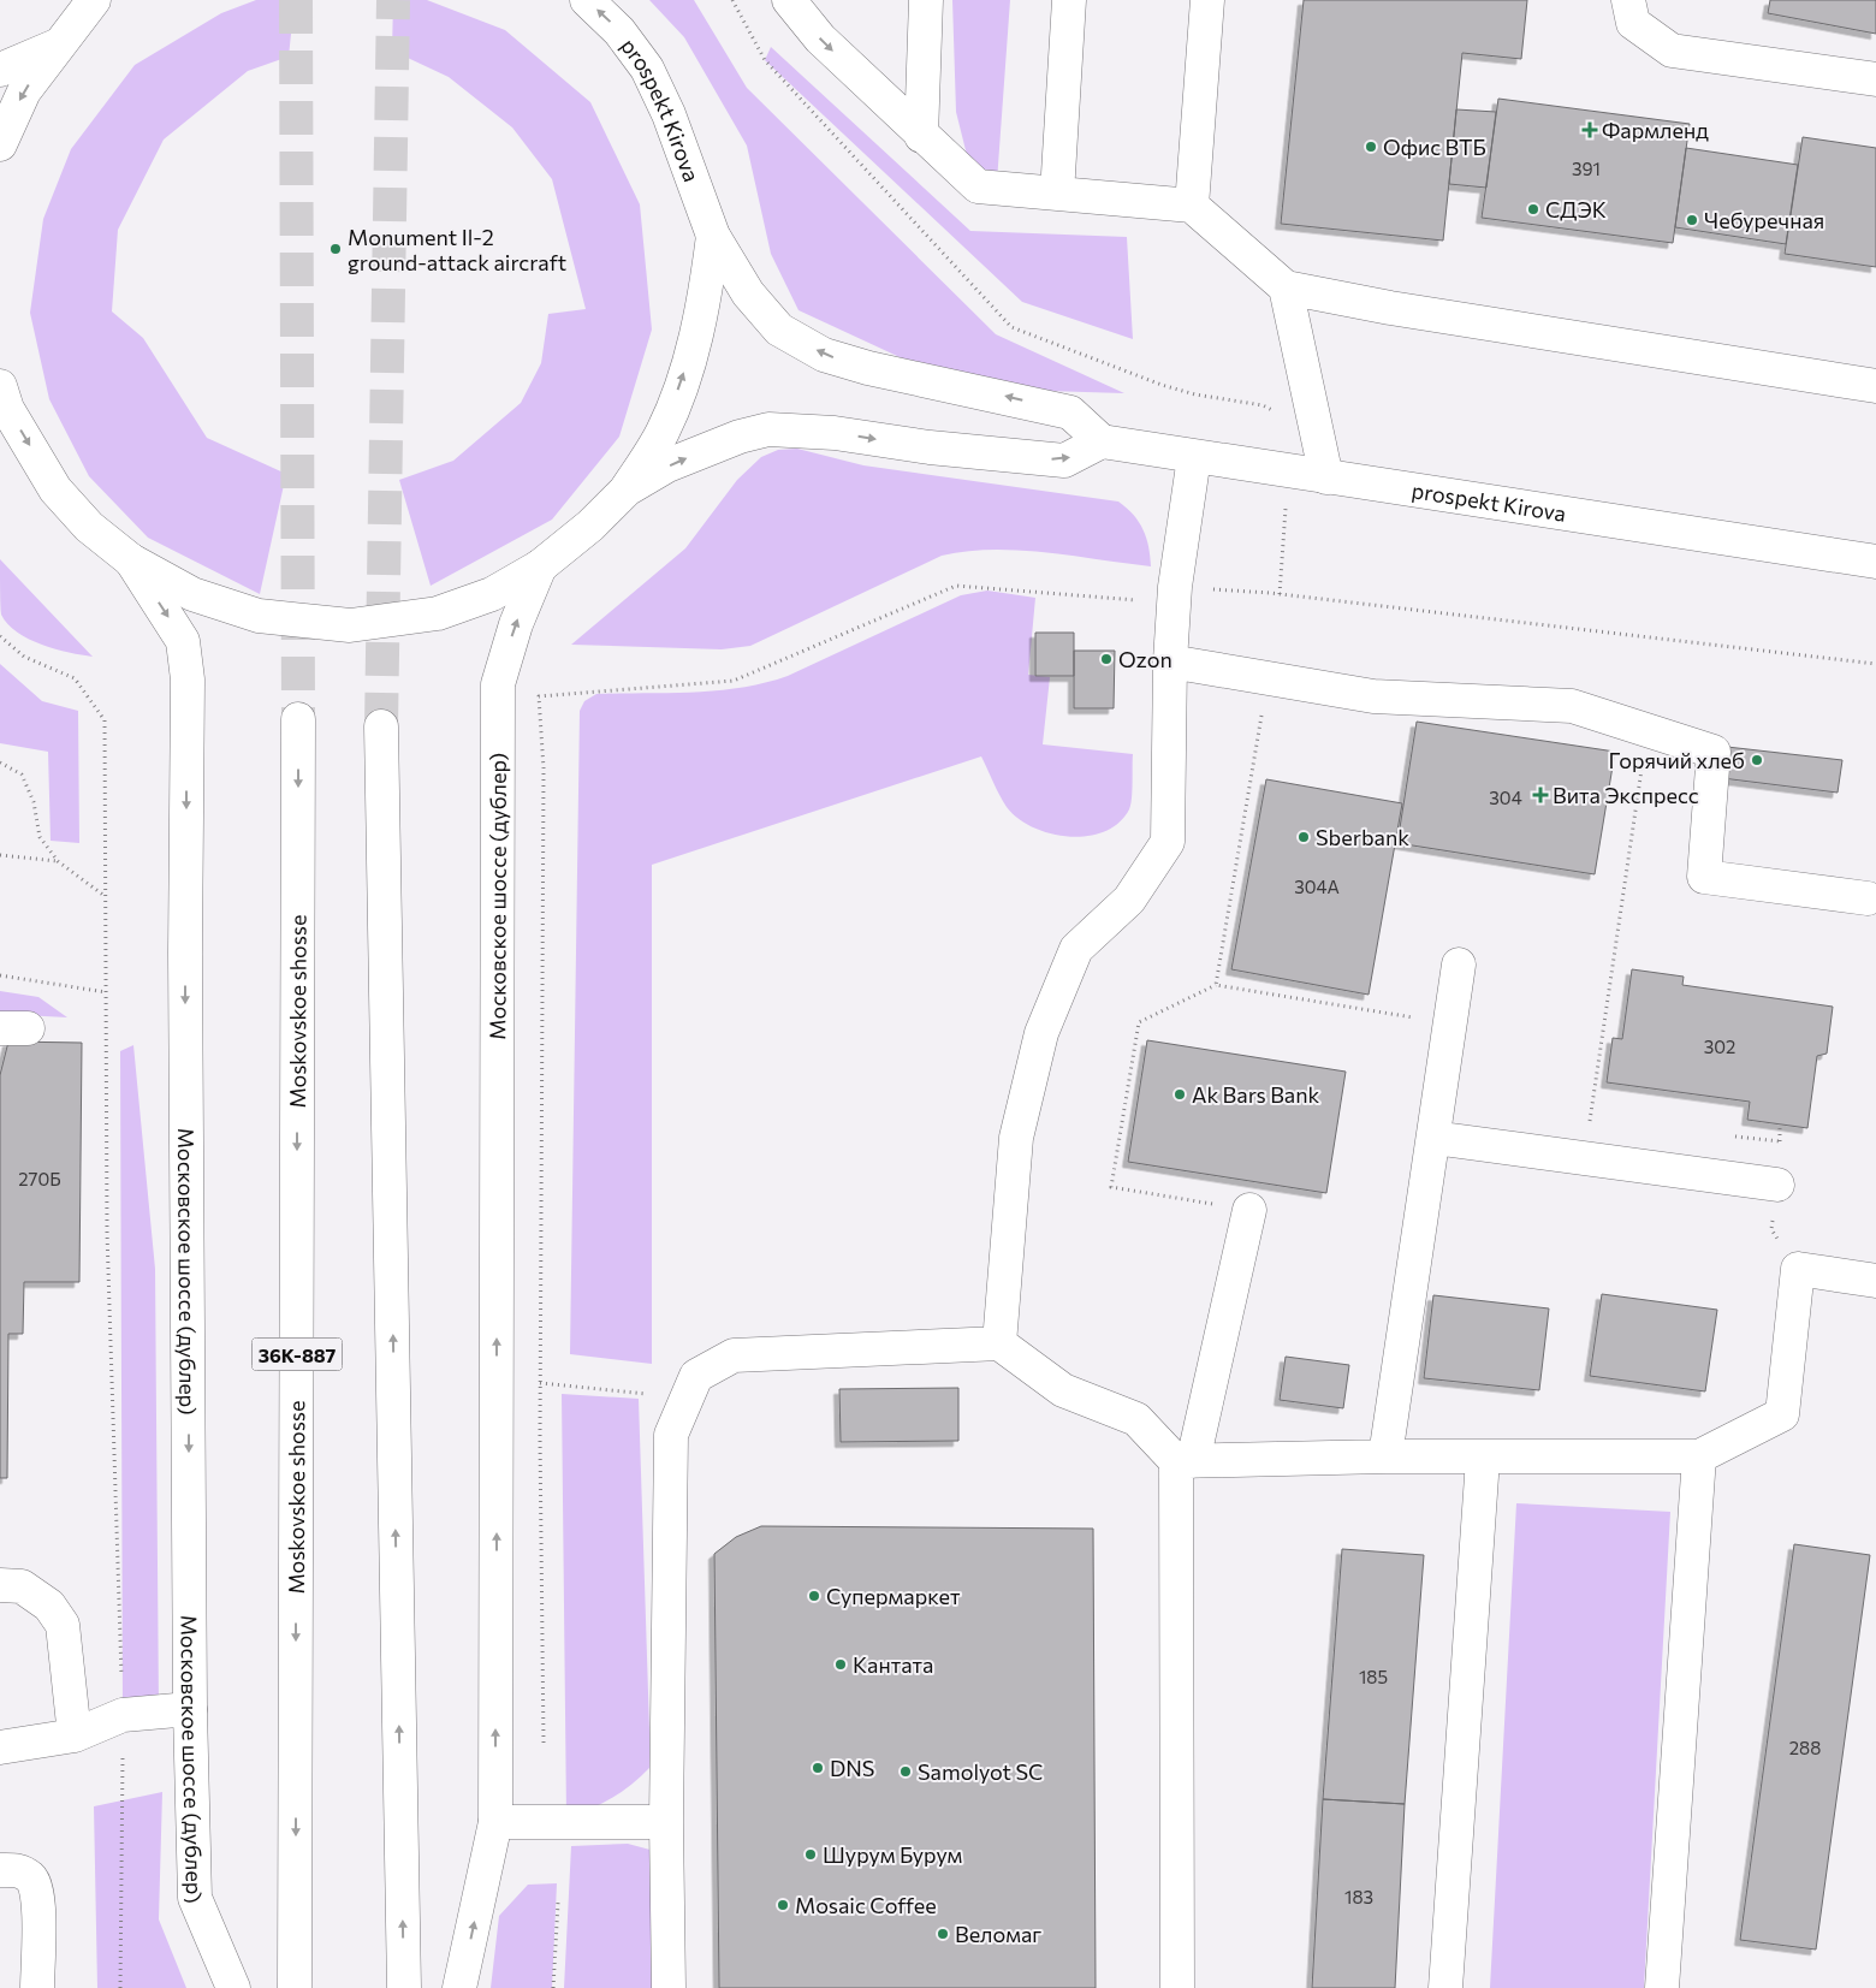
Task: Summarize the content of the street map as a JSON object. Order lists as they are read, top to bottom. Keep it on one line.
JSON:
{"streets":{"main road":["prospekt Kirova","Московское шоссе (дублер)","Moskovskoe shosse","36К-887"]},"places":{"health":["Фармленд","Вита Экспресс"],"other":["Офис ВТБ","СДЭК","Чебуречная","Monument Il-2 ground-attack aircraft","Ozon","Горячий хлеб","Sberbank","Ak Bars Bank","Супермаркет","Кантата","DNS","Samolyot SC","Шурум Бурум","Mosaic Coffee","Веломаг"]},"house_numbers":["391","304","304А","302","270Б","185","288","183"]}
